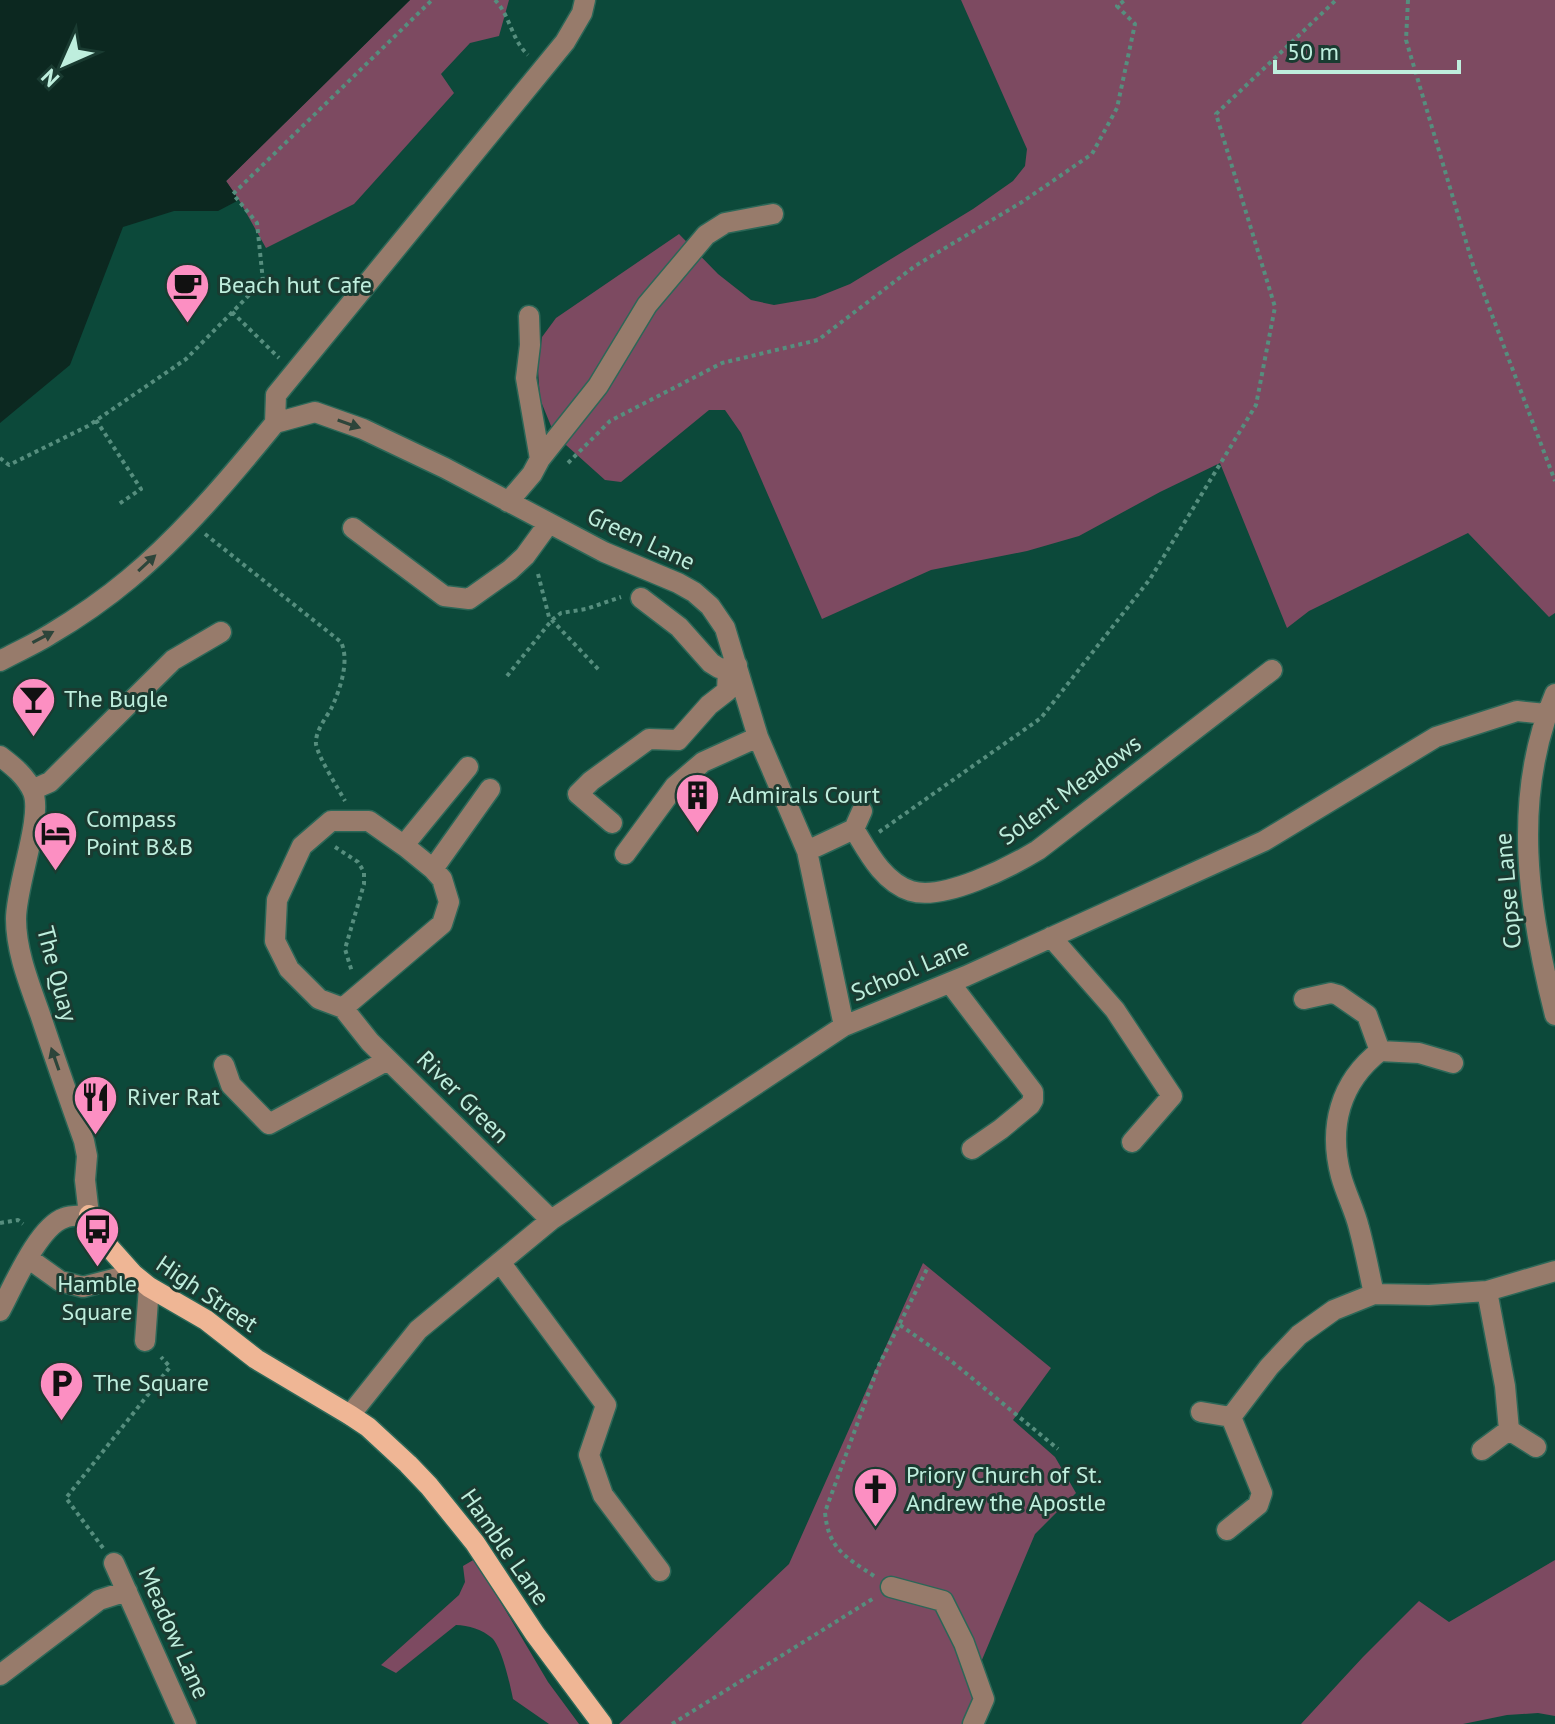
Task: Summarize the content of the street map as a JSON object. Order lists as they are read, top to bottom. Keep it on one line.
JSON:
{"streets":{"main road":["High Street","Hamble Lane"],"street":["Green Lane","Solent Meadows","Copse Lane","School Lane","The Quay","River Green","Meadow Lane"]},"crossings":[["Green Lane","School Lane"],["Copse Lane","School Lane"],["School Lane","River Green"],["School Lane","High Street"],["School Lane","Hamble Lane"],["High Street","Hamble Lane"]],"one_way":["The Quay"],"places":{"cafe":["Beach hut Cafe"],"bar":["The Bugle"],"building":["Admirals Court"],"hotel":["Compass Point B&B"],"restaurant":["River Rat"],"bus stop":["Hamble Square"],"parking":["The Square"],"church":["Priory Church of St. Andrew the Apostle"]},"scale_bar":"50 m","north":"bottom left"}
